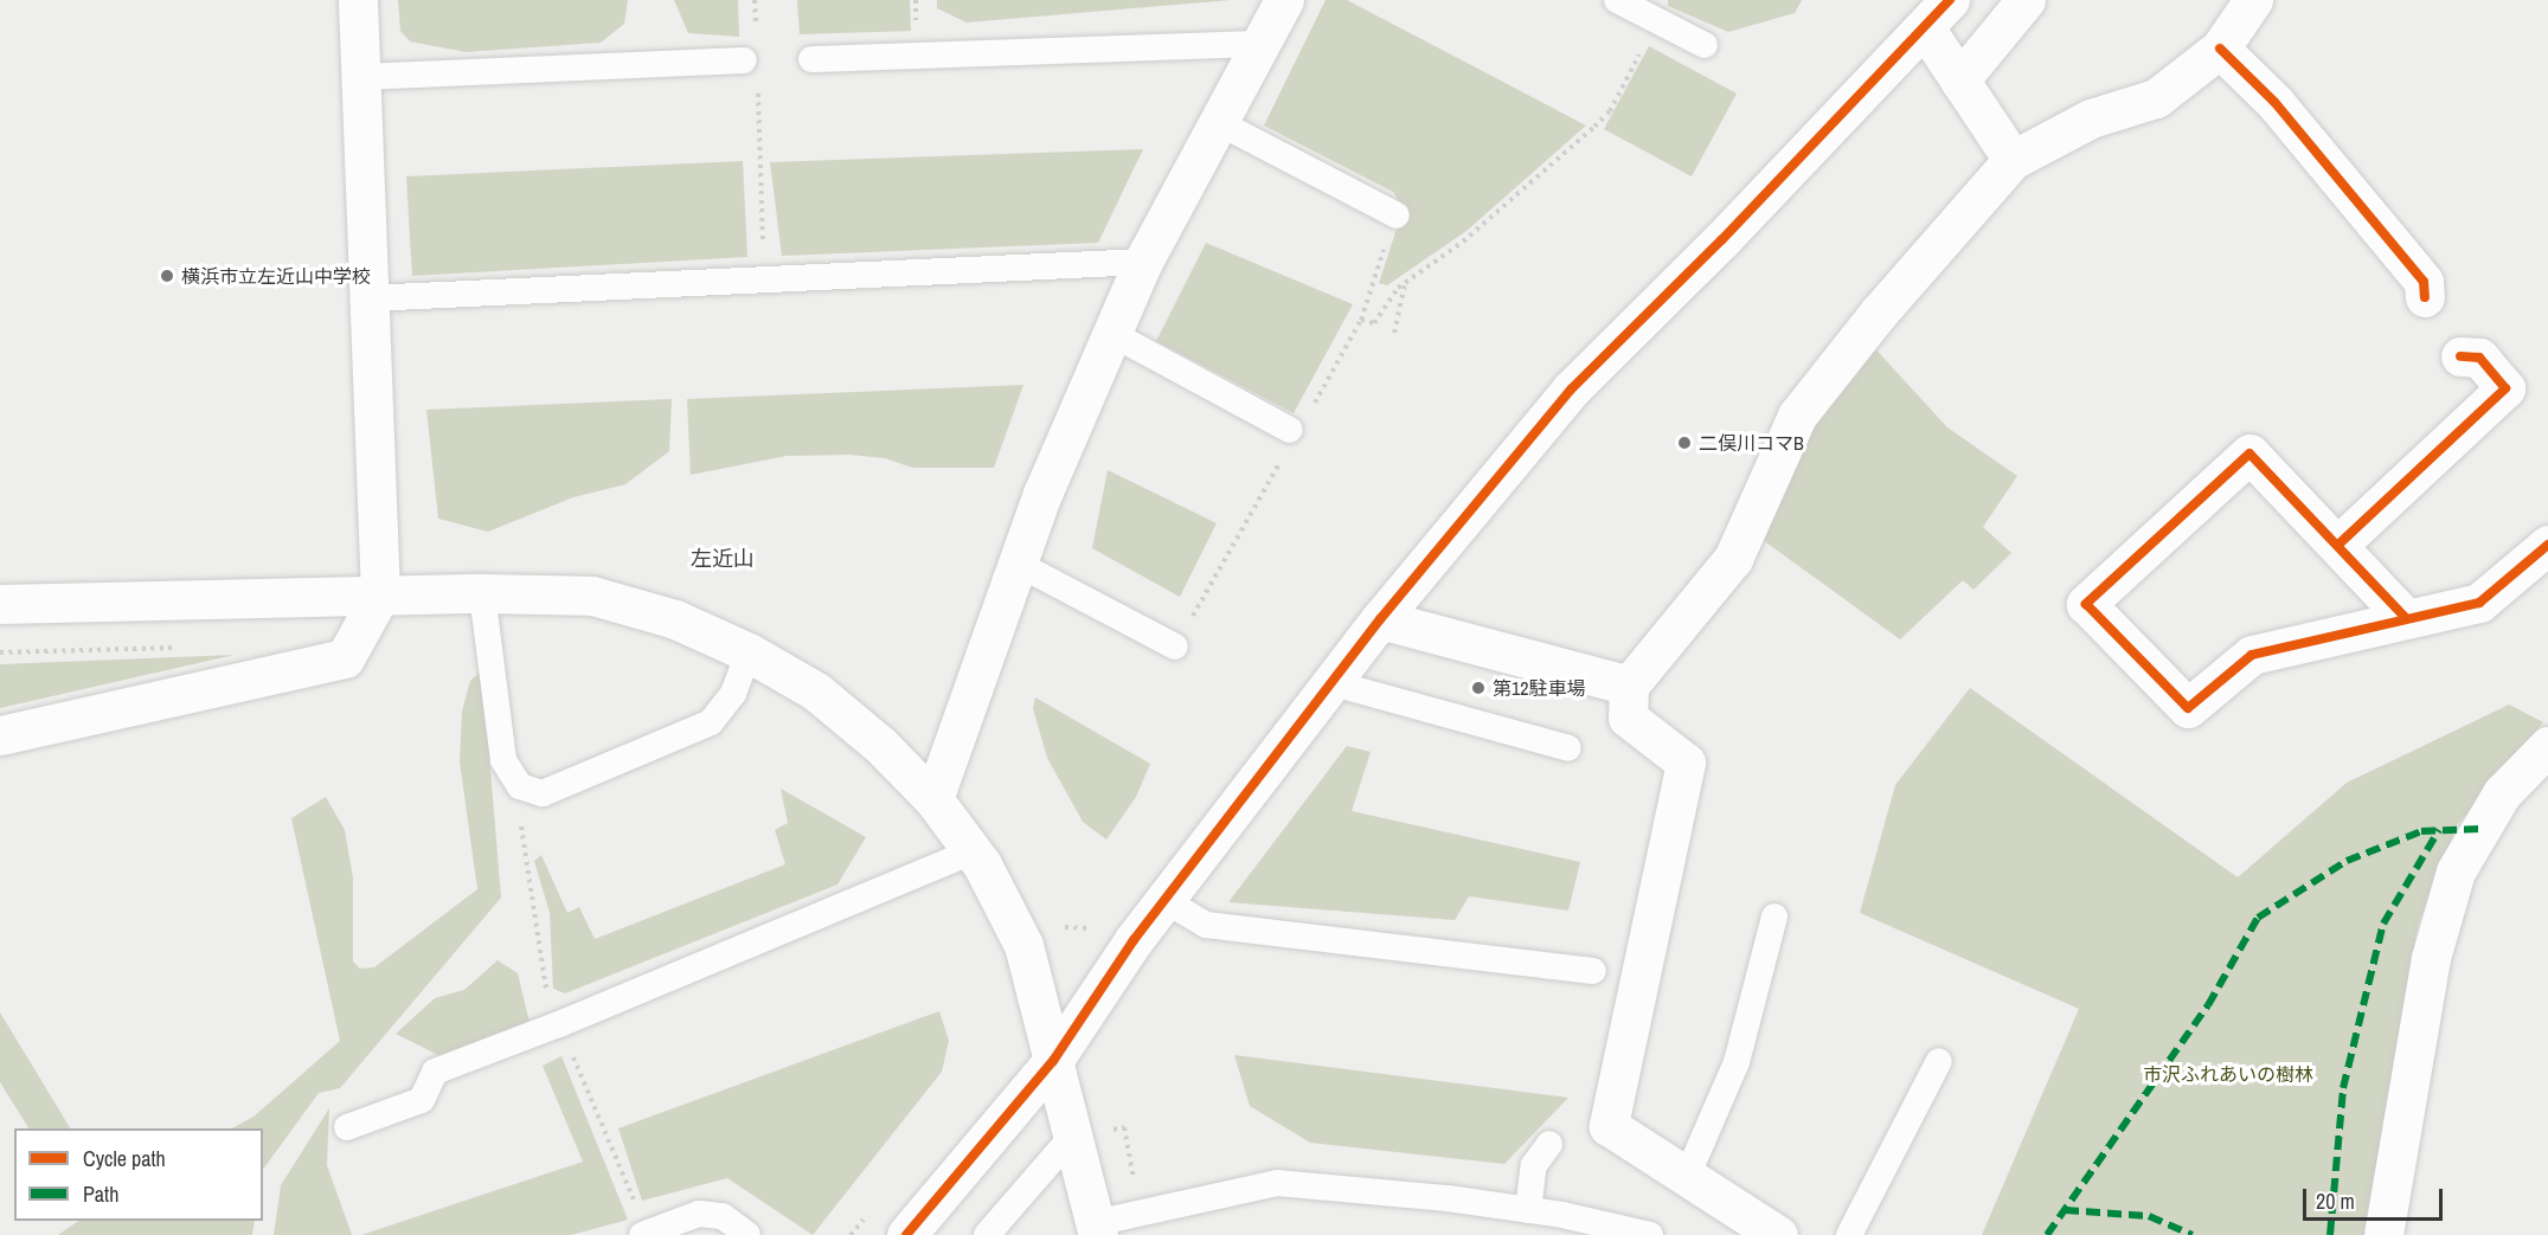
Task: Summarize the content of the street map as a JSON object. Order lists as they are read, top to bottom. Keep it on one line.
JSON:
{"districts":["左近山"],"parks":["市沢ふれあいの樹林"],"places":["横浜市立左近山中学校","二俣川コマB","第12駐車場"],"legend":["Cycle path","Path"],"scale_bar":"20 m"}
